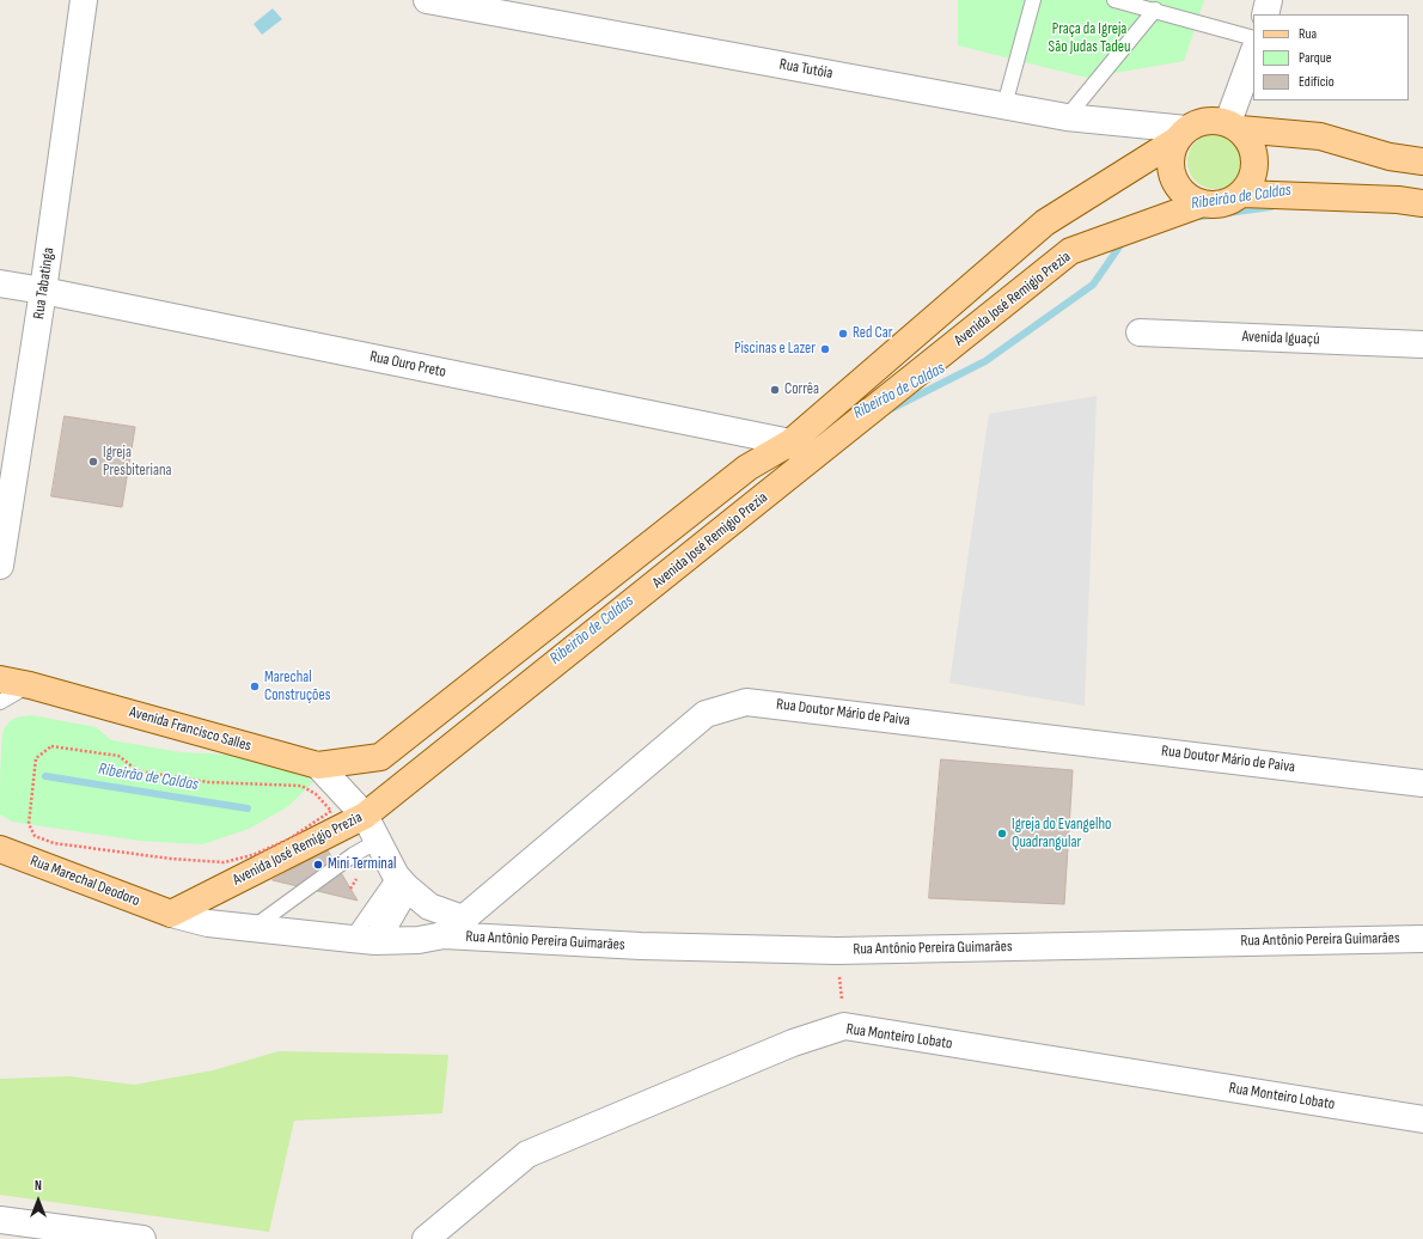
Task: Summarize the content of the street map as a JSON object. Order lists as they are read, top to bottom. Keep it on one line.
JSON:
{"streets":{"main road":["Avenida José Remigio Prezia","Avenida Francisco Salles","Rua Marechal Deodoro"],"street":["Rua Tutóia","Rua Tabatinga","Avenida Iguaçú","Rua Ouro Preto","Rua Doutor Mário de Paiva","Rua Antônio Pereira Guimarães","Rua Monteiro Lobato"]},"crossings":[["Rua Tutóia","Avenida José Remigio Prezia"],["Rua Tabatinga","Rua Ouro Preto"],["Avenida José Remigio Prezia","Rua Ouro Preto"],["Avenida José Remigio Prezia","Rua Marechal Deodoro"],["Rua Ouro Preto","Avenida Francisco Salles"],["Rua Doutor Mário de Paiva","Rua Antônio Pereira Guimarães"]],"water":["Ribeirão de Caldas"],"parks":["Praça da Igreja São Judas Tadeu"],"places":["Red Car","Piscinas e Lazer","Corrêa","Igreja Presbiteriana","Marechal Construções","Igreja do Evangelho Quadrangular","Mini Terminal"],"legend":["Rua","Parque","Edifício"],"north":"top"}
